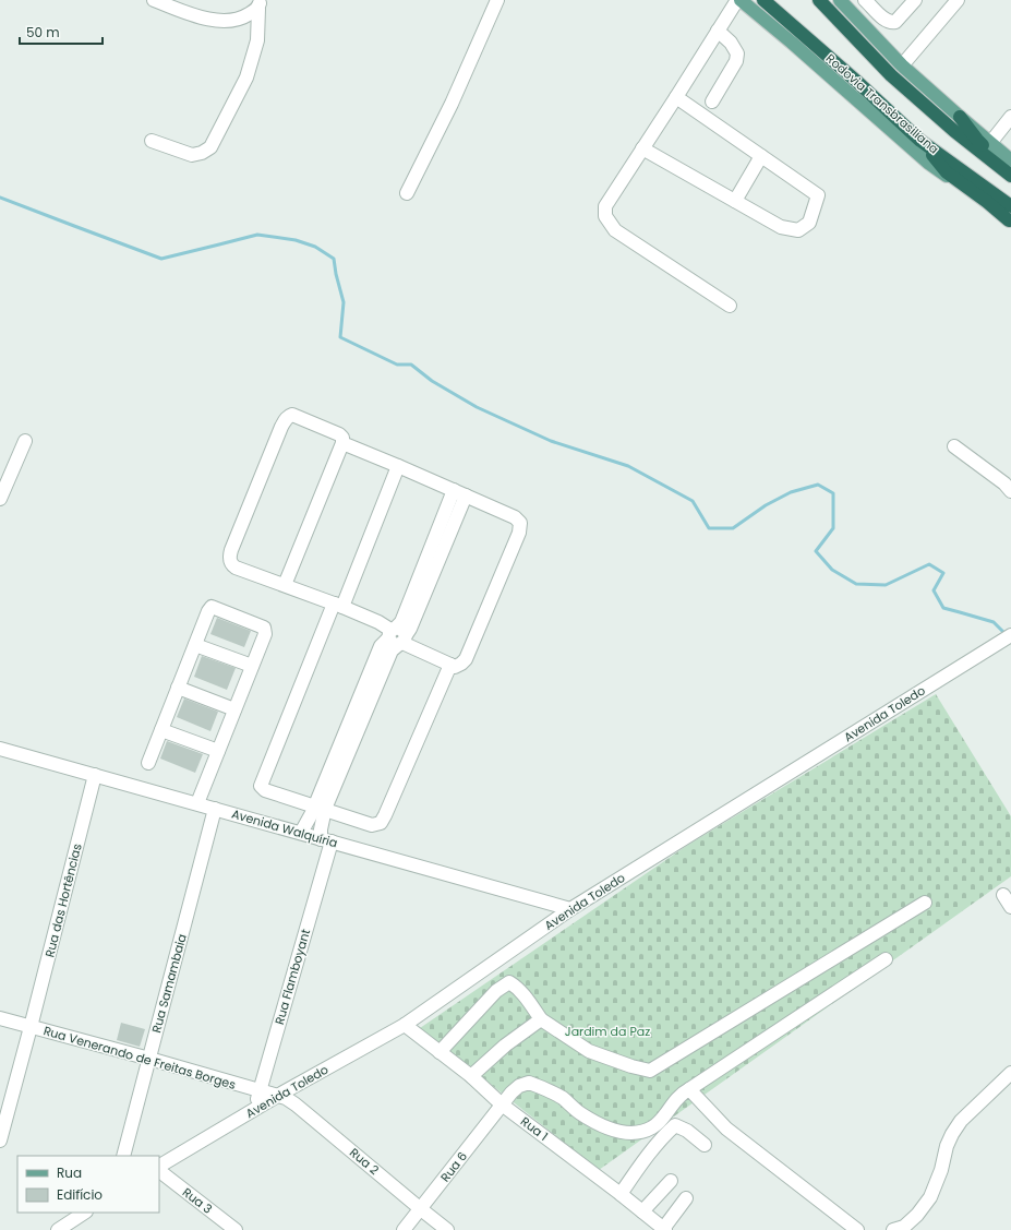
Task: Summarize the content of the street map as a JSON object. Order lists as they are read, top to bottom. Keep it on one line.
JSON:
{"streets":{"highway":["Rodovia Transbrasiliana"],"street":["Avenida Toledo","Avenida Walquíria","Rua das Hortências","Rua Flamboyant","Rua Samambaia","Rua Venerando de Freitas Borges","Rua 1","Rua 2","Rua 6","Rua 3"]},"crossings":[["Avenida Toledo","Avenida Walquíria"],["Avenida Toledo","Rua Flamboyant"],["Avenida Toledo","Rua Venerando de Freitas Borges"],["Avenida Toledo","Rua 1"],["Avenida Toledo","Rua 2"],["Avenida Walquíria","Rua das Hortências"],["Avenida Walquíria","Rua Flamboyant"],["Avenida Walquíria","Rua Samambaia"],["Rua das Hortências","Rua Venerando de Freitas Borges"],["Rua Flamboyant","Rua Venerando de Freitas Borges"],["Rua Samambaia","Rua Venerando de Freitas Borges"],["Rua Venerando de Freitas Borges","Rua 2"],["Rua 1","Rua 6"],["Rua 2","Rua 6"]],"parks":["Jardim da Paz"],"legend":["Rua","Edifício"],"scale_bar":"50 m"}
